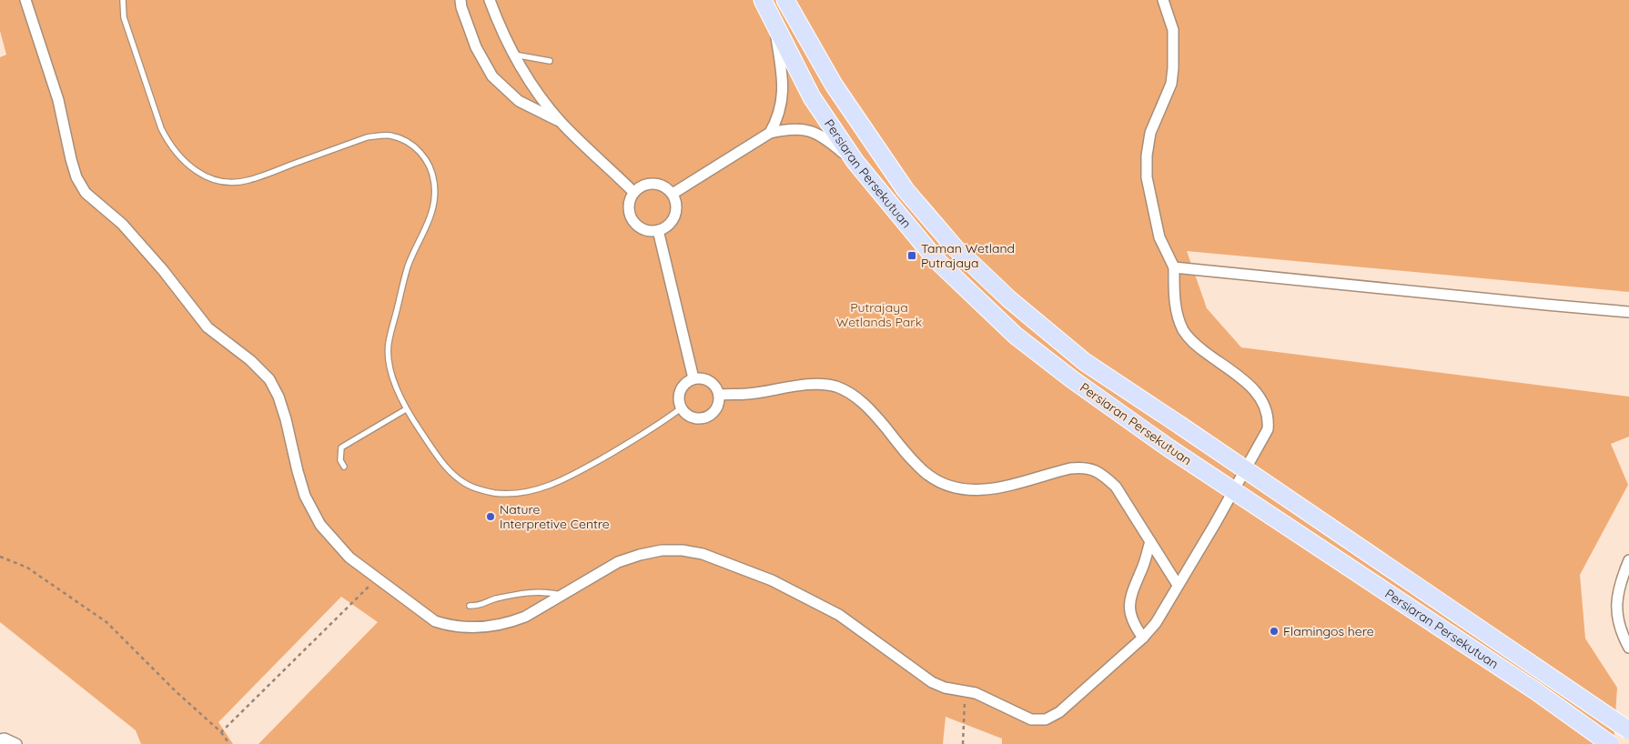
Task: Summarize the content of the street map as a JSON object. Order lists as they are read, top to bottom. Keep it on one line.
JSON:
{"streets":{"main road":["Persiaran Persekutuan"]},"parks":["Putrajaya Wetlands Park"],"places":{"transit":["Taman Wetland Putrajaya"],"other":["Nature Interpretive Centre","Flamingos here"]}}
